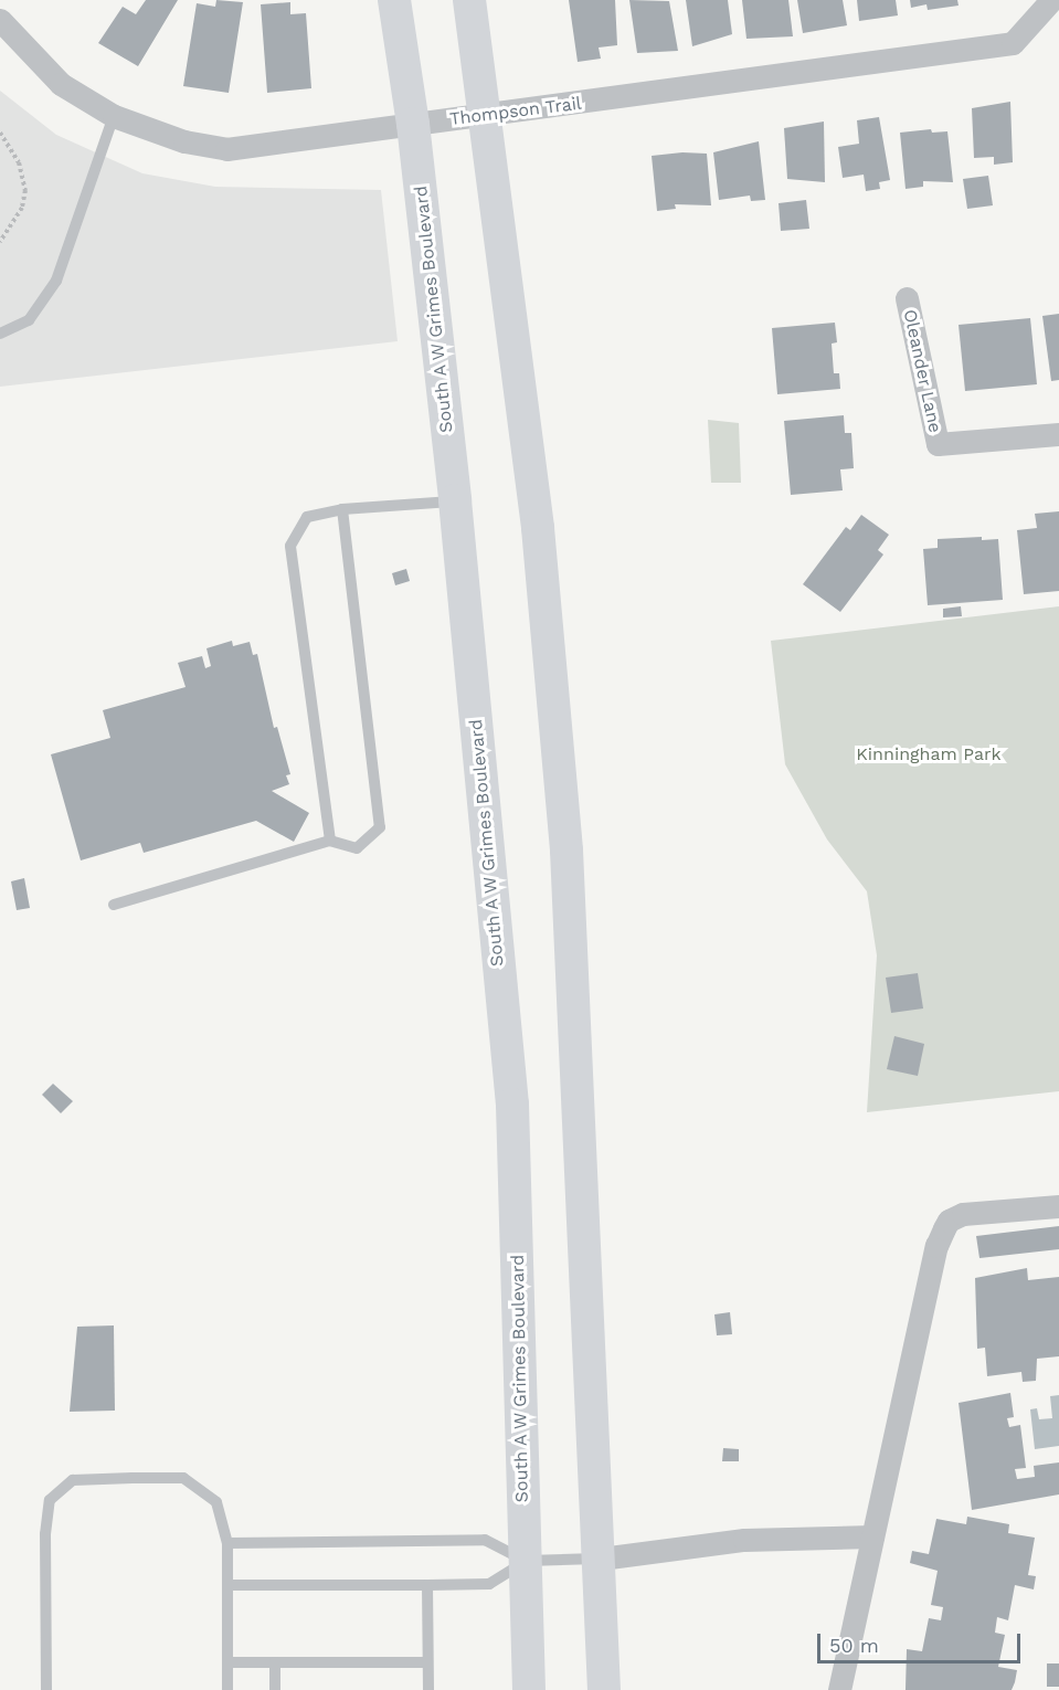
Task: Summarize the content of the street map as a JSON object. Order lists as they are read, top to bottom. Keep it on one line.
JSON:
{"streets":{"main road":["South A W Grimes Boulevard"],"street":["Thompson Trail","Oleander Lane"]},"crossings":[["Thompson Trail","South A W Grimes Boulevard"]],"parks":["Kinningham Park"],"scale_bar":"50 m"}
